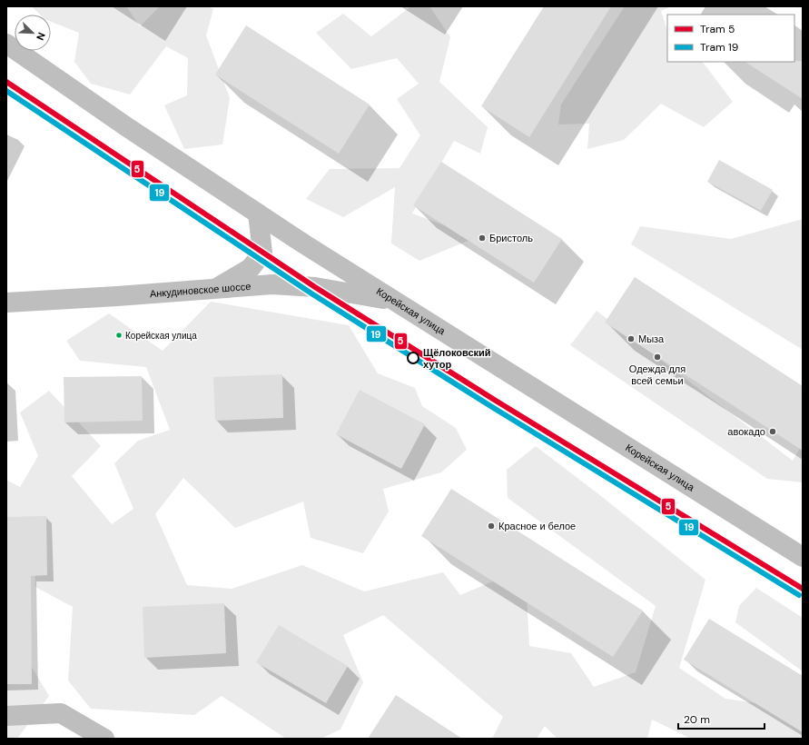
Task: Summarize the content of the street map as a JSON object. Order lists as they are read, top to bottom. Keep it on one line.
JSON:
{"streets":{"street":["Анкудиновское шоссе","Корейская улица"]},"crossings":[["Анкудиновское шоссе","Корейская улица"]],"places":["Бристоль","Корейская улица","Мыза","Одежда для всей семьи","Щёлоковский хутор","авокадо","Красное и белое"],"lines":["tram line 5","tram line 19"],"legend":["Tram 5","Tram 19"],"scale_bar":"20 m","north":"bottom right"}
